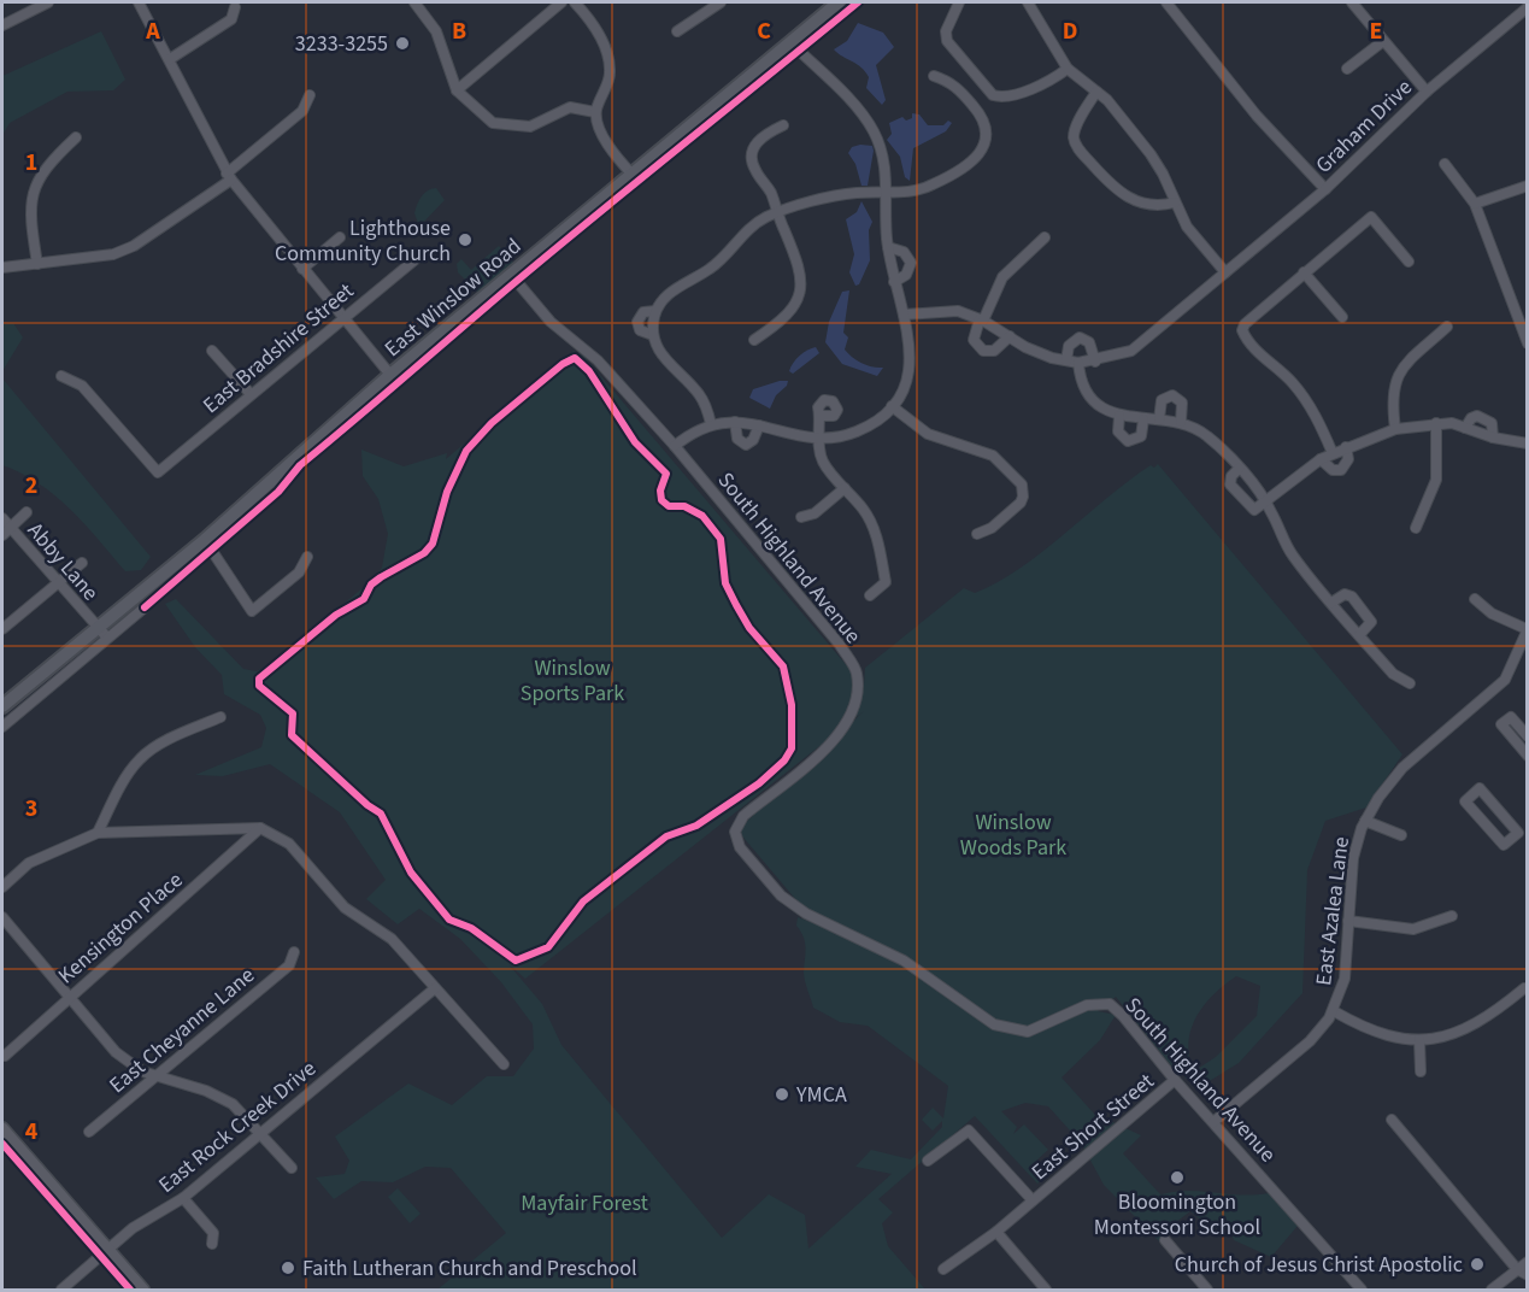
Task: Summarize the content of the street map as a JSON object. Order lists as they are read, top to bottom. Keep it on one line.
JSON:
{"streets":{"main road":["East Winslow Road"],"street":["Graham Drive","East Bradshire Street","South Highland Avenue","Abby Lane","East Azalea Lane","Kensington Place","East Cheyanne Lane","East Rock Creek Drive","East Short Street"]},"crossings":[["East Winslow Road","South Highland Avenue"],["East Winslow Road","Abby Lane"],["South Highland Avenue","East Azalea Lane"],["South Highland Avenue","East Short Street"]],"parks":["Winslow Sports Park","Winslow Woods Park","Mayfair Forest"],"places":["3233-3255","Lighthouse Community Church","YMCA","Bloomington Montessori School","Church of Jesus Christ Apostolic","Faith Lutheran Church and Preschool"],"grid":{"columns":["A","B","C","D","E"],"rows":["1","2","3","4"]}}
